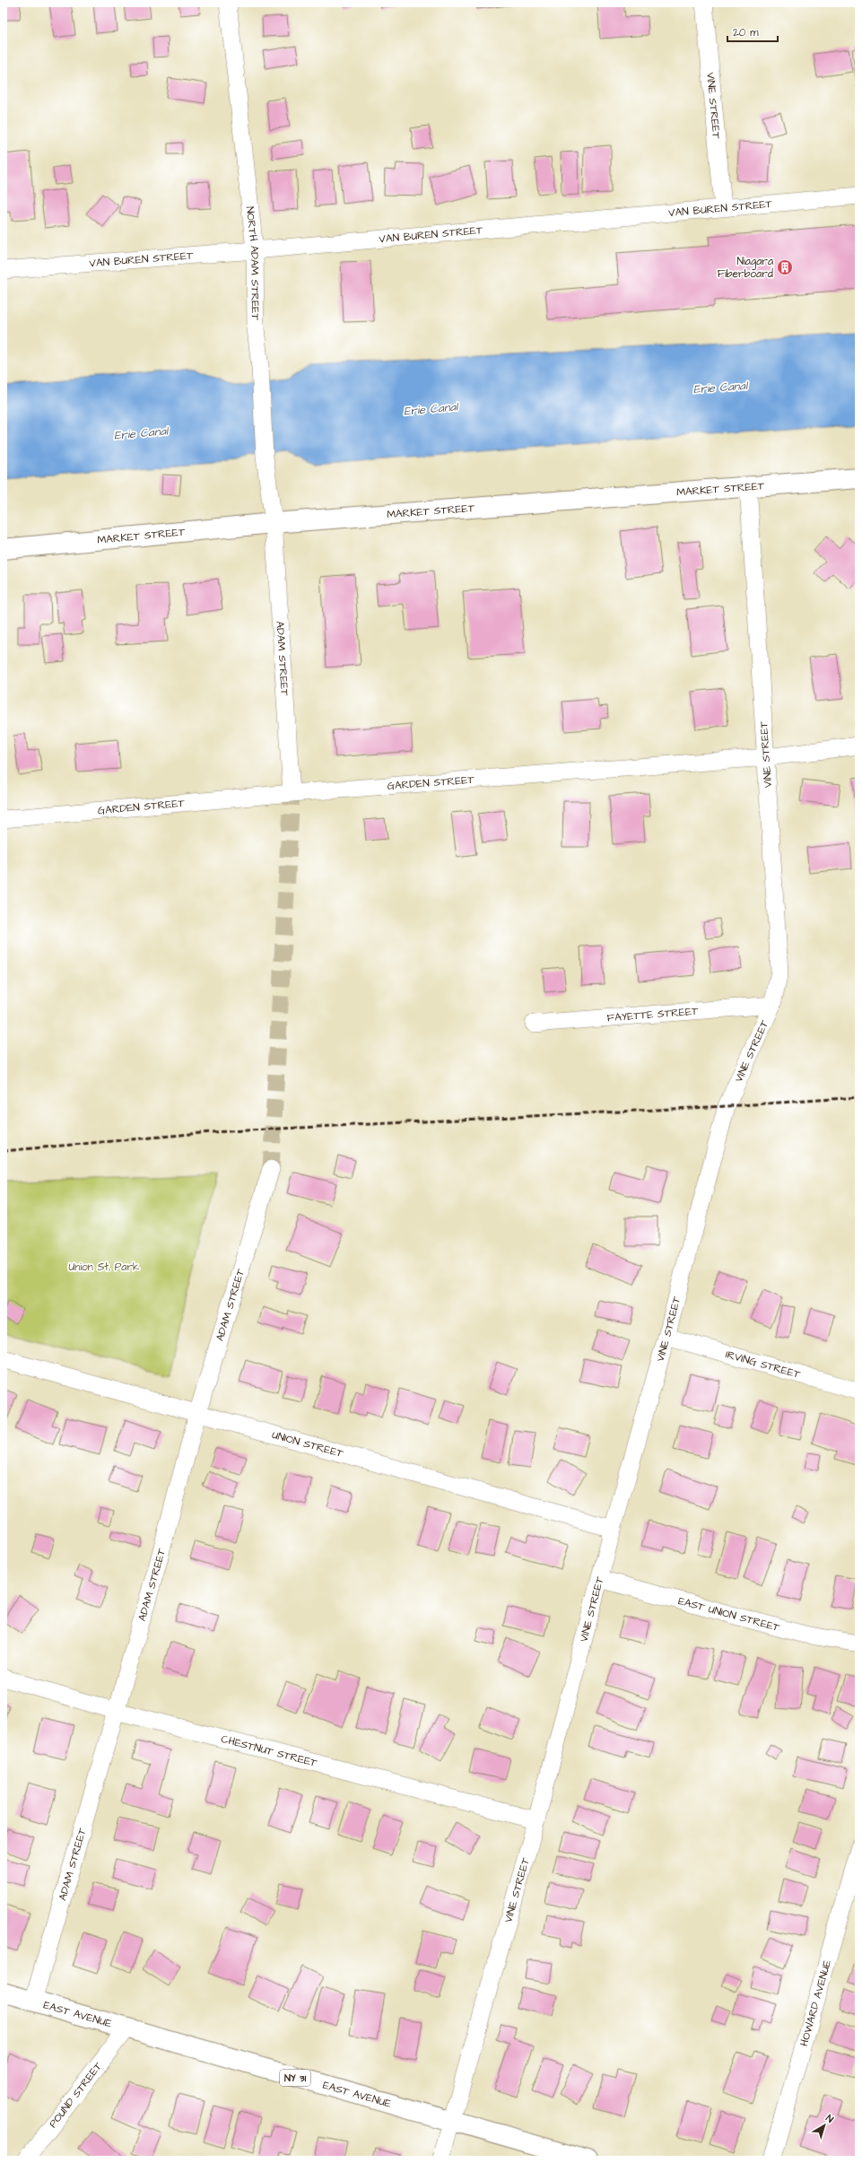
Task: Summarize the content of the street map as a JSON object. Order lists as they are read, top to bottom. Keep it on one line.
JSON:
{"streets":{"main road":["MARKET STREET","EAST AVENUE","NY 31"],"street":["VINE STREET","VAN BUREN STREET","NORTH ADAM STREET","ADAM STREET","GARDEN STREET","FAYETTE STREET","IRVING STREET","UNION STREET","EAST UNION STREET","CHESTNUT STREET","HOWARD AVENUE","POUND STREET"]},"crossings":[["VINE STREET","VAN BUREN STREET"],["VINE STREET","MARKET STREET"],["VINE STREET","GARDEN STREET"],["VINE STREET","FAYETTE STREET"],["VINE STREET","IRVING STREET"],["VINE STREET","UNION STREET"],["VINE STREET","EAST UNION STREET"],["VINE STREET","CHESTNUT STREET"],["VINE STREET","EAST AVENUE"],["VAN BUREN STREET","NORTH ADAM STREET"],["NORTH ADAM STREET","MARKET STREET"],["NORTH ADAM STREET","ADAM STREET"],["MARKET STREET","ADAM STREET"],["ADAM STREET","GARDEN STREET"],["ADAM STREET","UNION STREET"],["ADAM STREET","CHESTNUT STREET"],["ADAM STREET","EAST AVENUE"],["EAST AVENUE","POUND STREET"]],"water":["Erie Canal"],"parks":["Union St. Park"],"places":{"building":["Niagara Fiberboard"]},"scale_bar":"20 m","north":"top right"}
